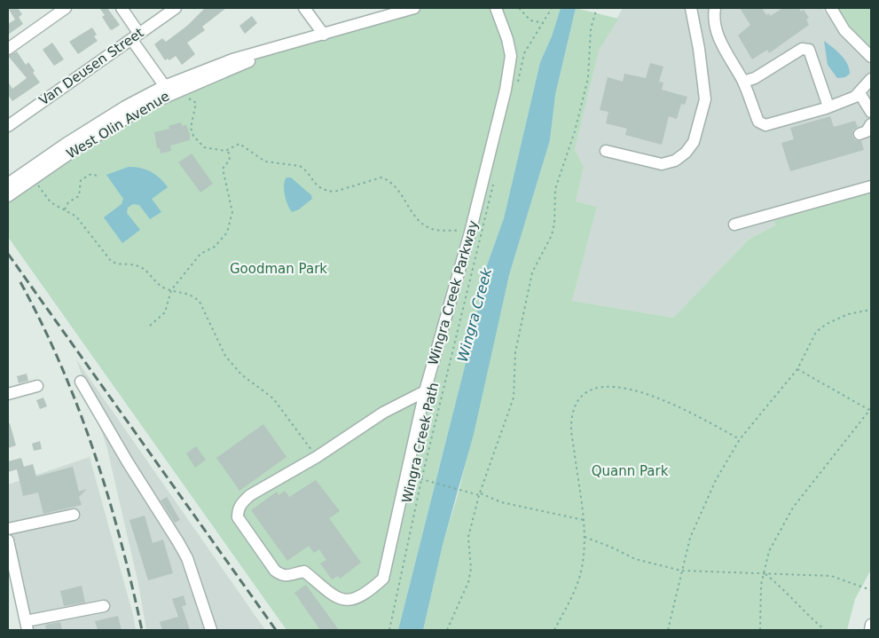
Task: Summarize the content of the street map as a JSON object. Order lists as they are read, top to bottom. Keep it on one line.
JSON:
{"streets":{"street":["Van Deusen Street","West Olin Avenue","Wingra Creek Parkway"],"path":["Wingra Creek Path"]},"crossings":[["Wingra Creek Parkway","Wingra Creek Path"]],"water":["Wingra Creek"],"parks":["Goodman Park","Quann Park"]}
